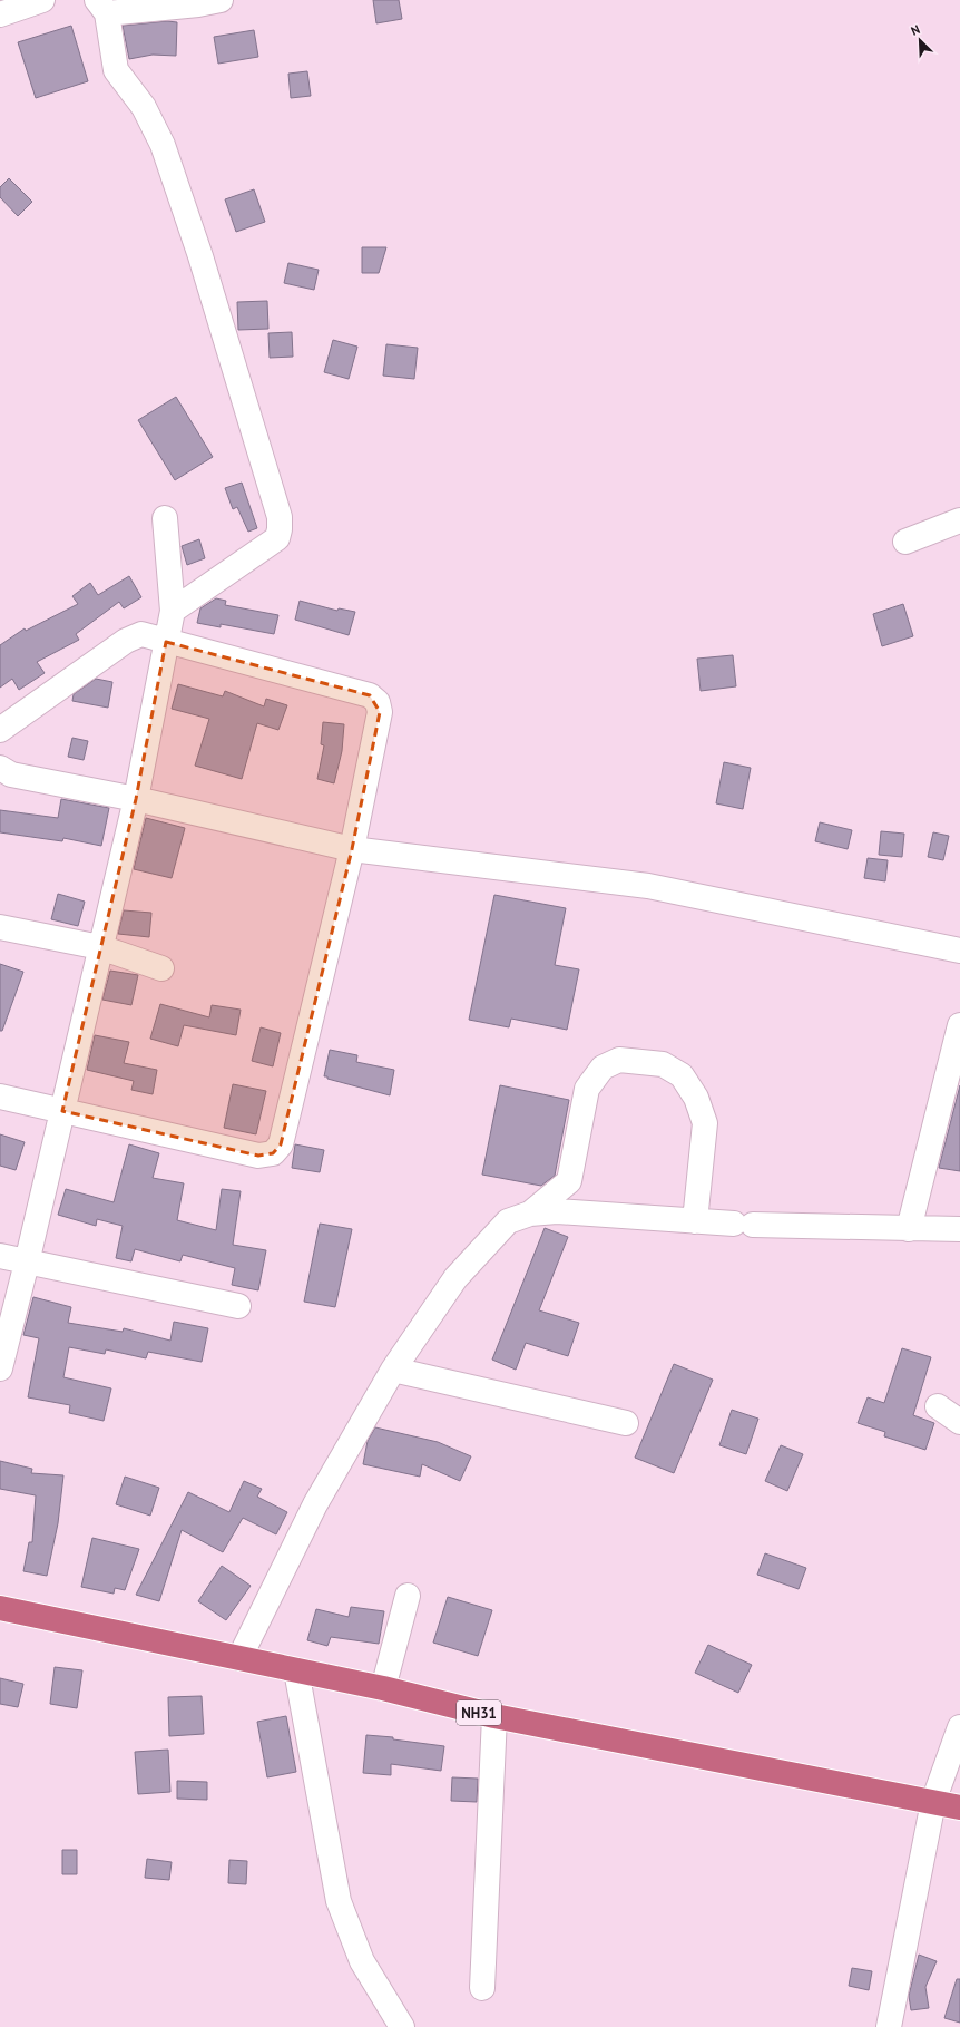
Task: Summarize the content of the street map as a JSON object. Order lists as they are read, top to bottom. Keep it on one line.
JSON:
{"streets":{"highway":["NH31"]},"north":"top left"}
